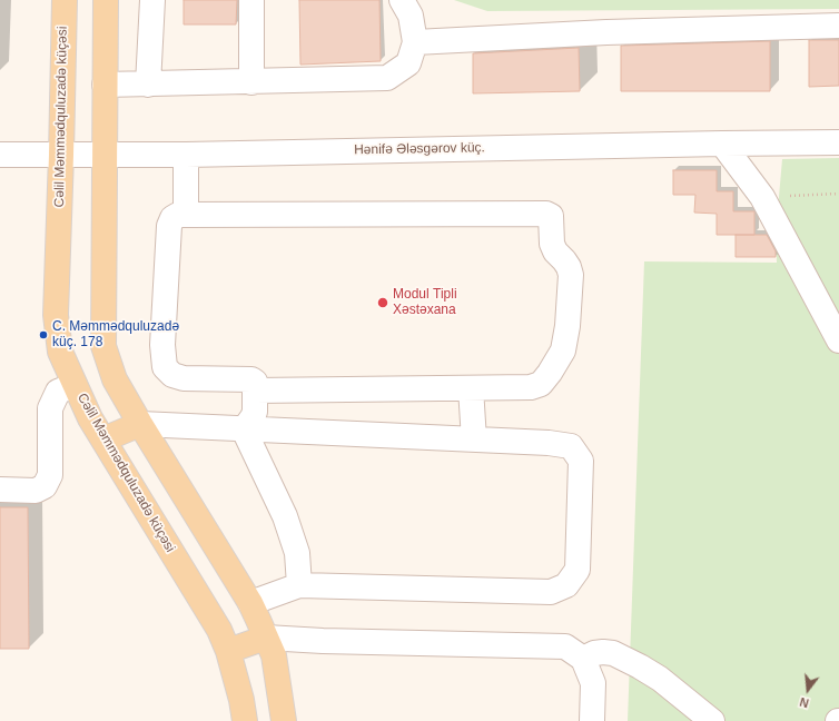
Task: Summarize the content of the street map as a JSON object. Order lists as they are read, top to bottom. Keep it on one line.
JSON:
{"streets":{"main road":["Cəlil Məmmədquluzadə küçəsi"],"street":["Hənifə Ələsgərov küç."]},"crossings":[["Cəlil Məmmədquluzadə küçəsi","Hənifə Ələsgərov küç."]],"places":["Modul Tipli Xəstəxana","C. Məmmədquluzadə küç. 178"],"north":"bottom"}
